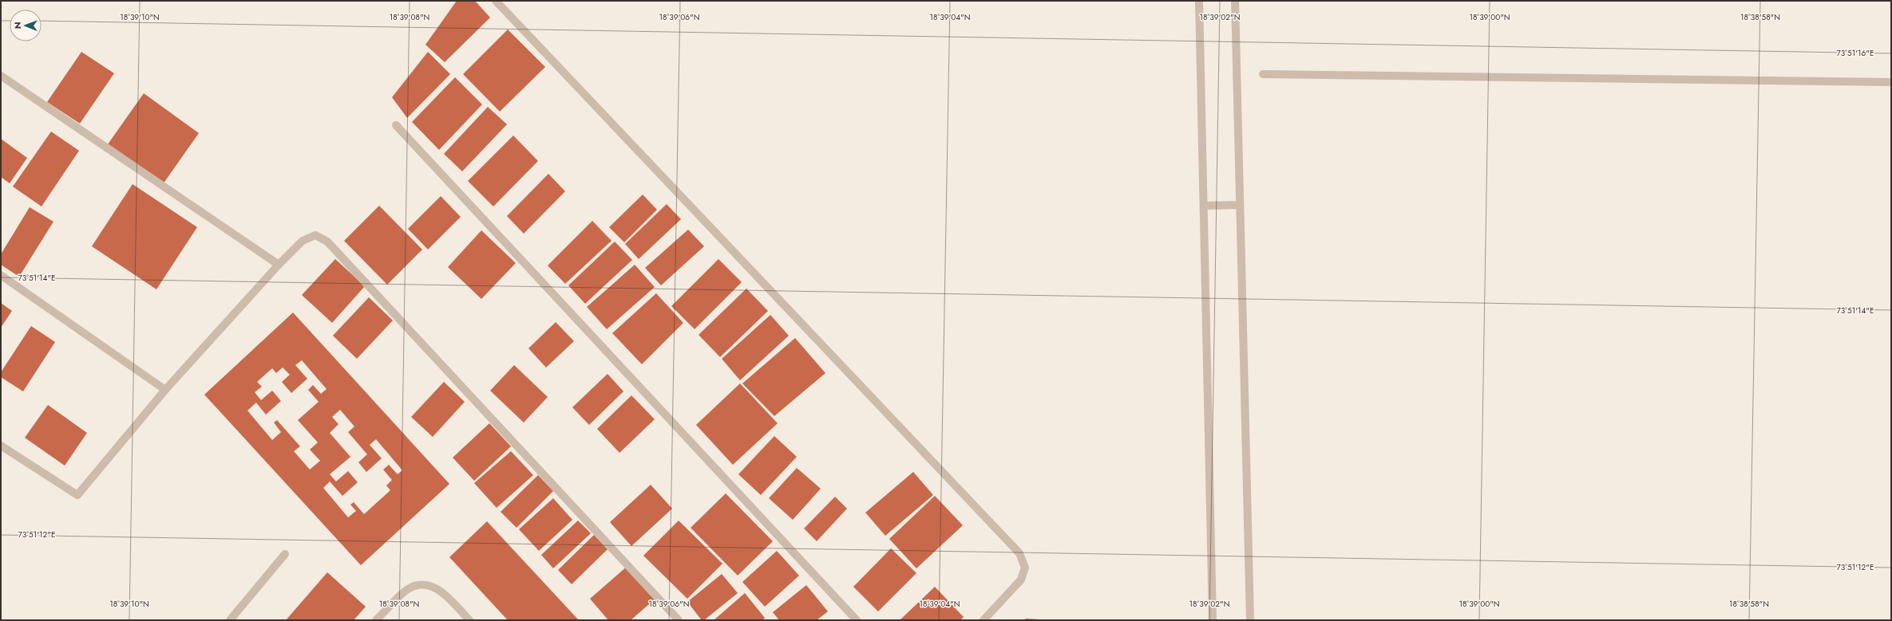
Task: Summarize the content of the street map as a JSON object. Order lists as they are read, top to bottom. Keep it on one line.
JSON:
{"north":"left","coordinates":["18°39'10\"N","18°39'08\"N","18°39'06\"N","18°39'04\"N","18°39'02\"N","18°39'00\"N","18°38'58\"N","73°51'16\"E","73°51'14\"E","73°51'12\"E"]}
